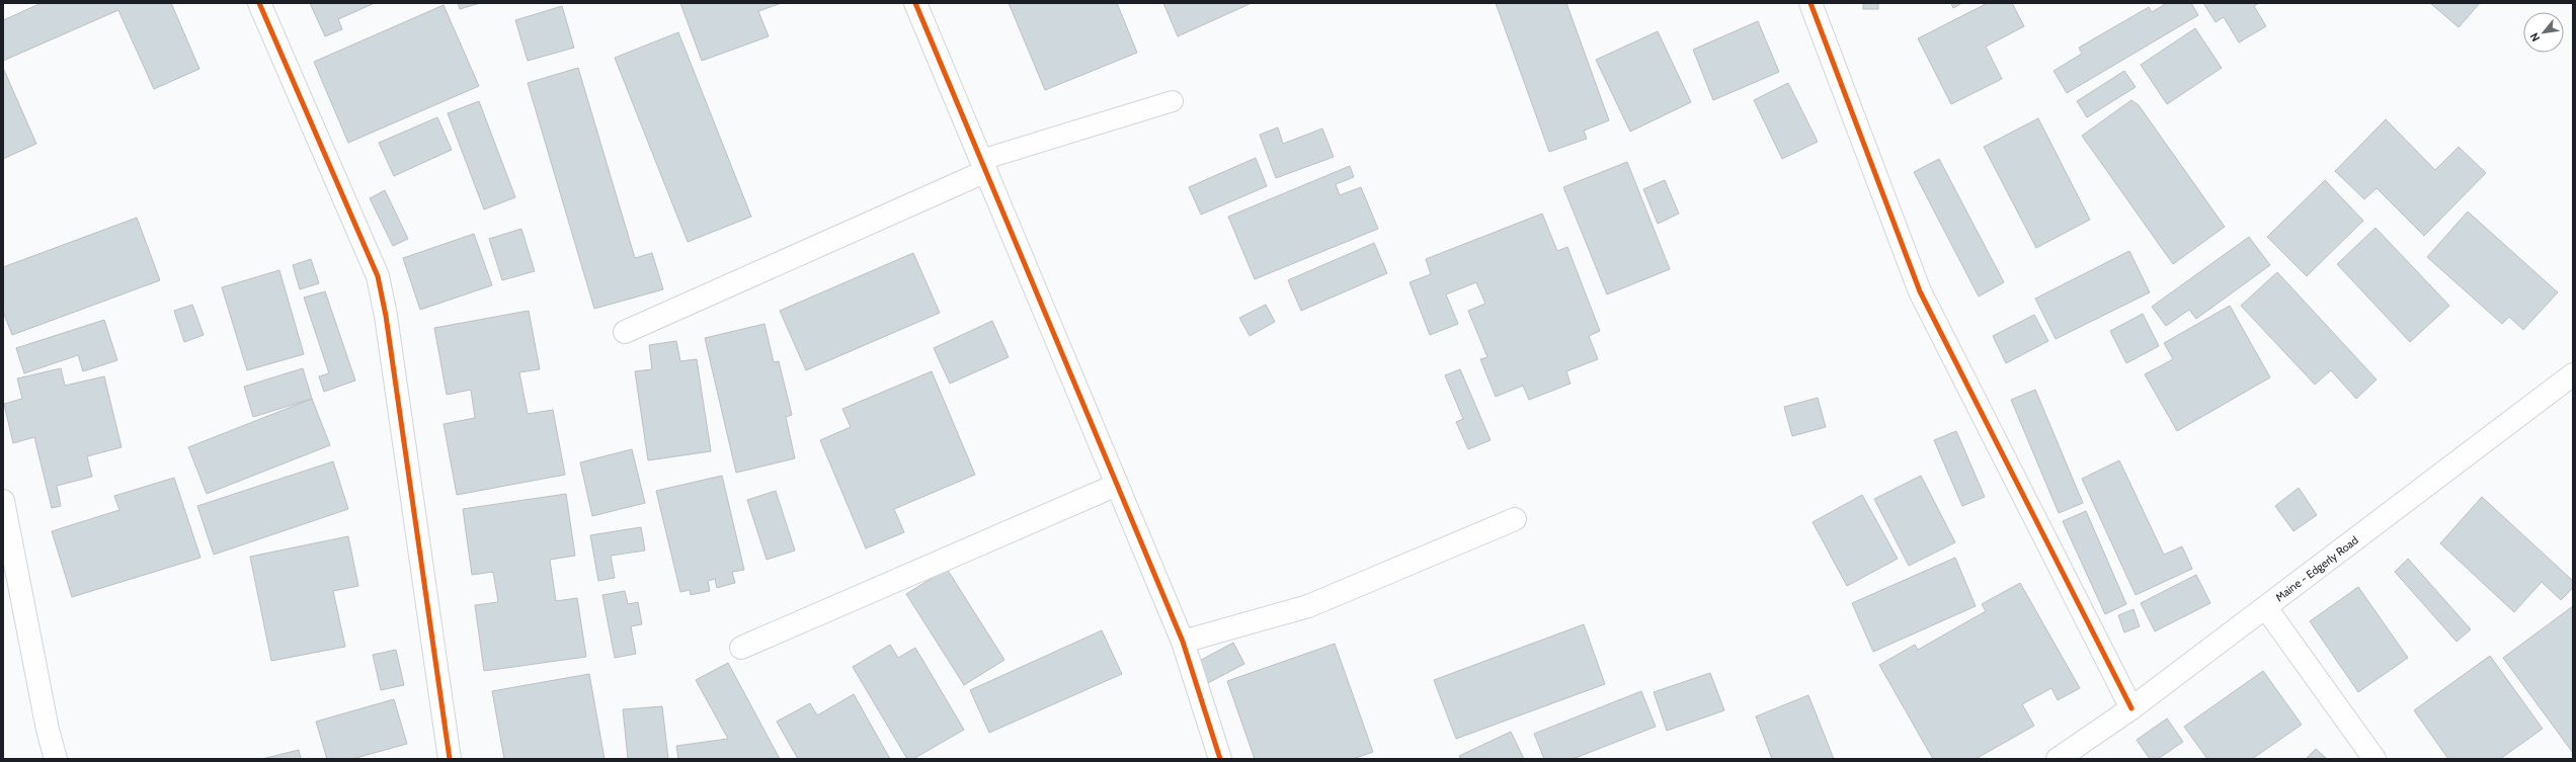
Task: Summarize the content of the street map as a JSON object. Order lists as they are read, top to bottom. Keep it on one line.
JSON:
{"streets":{"street":["Maine - Edgerly Road"]},"north":"bottom left"}
